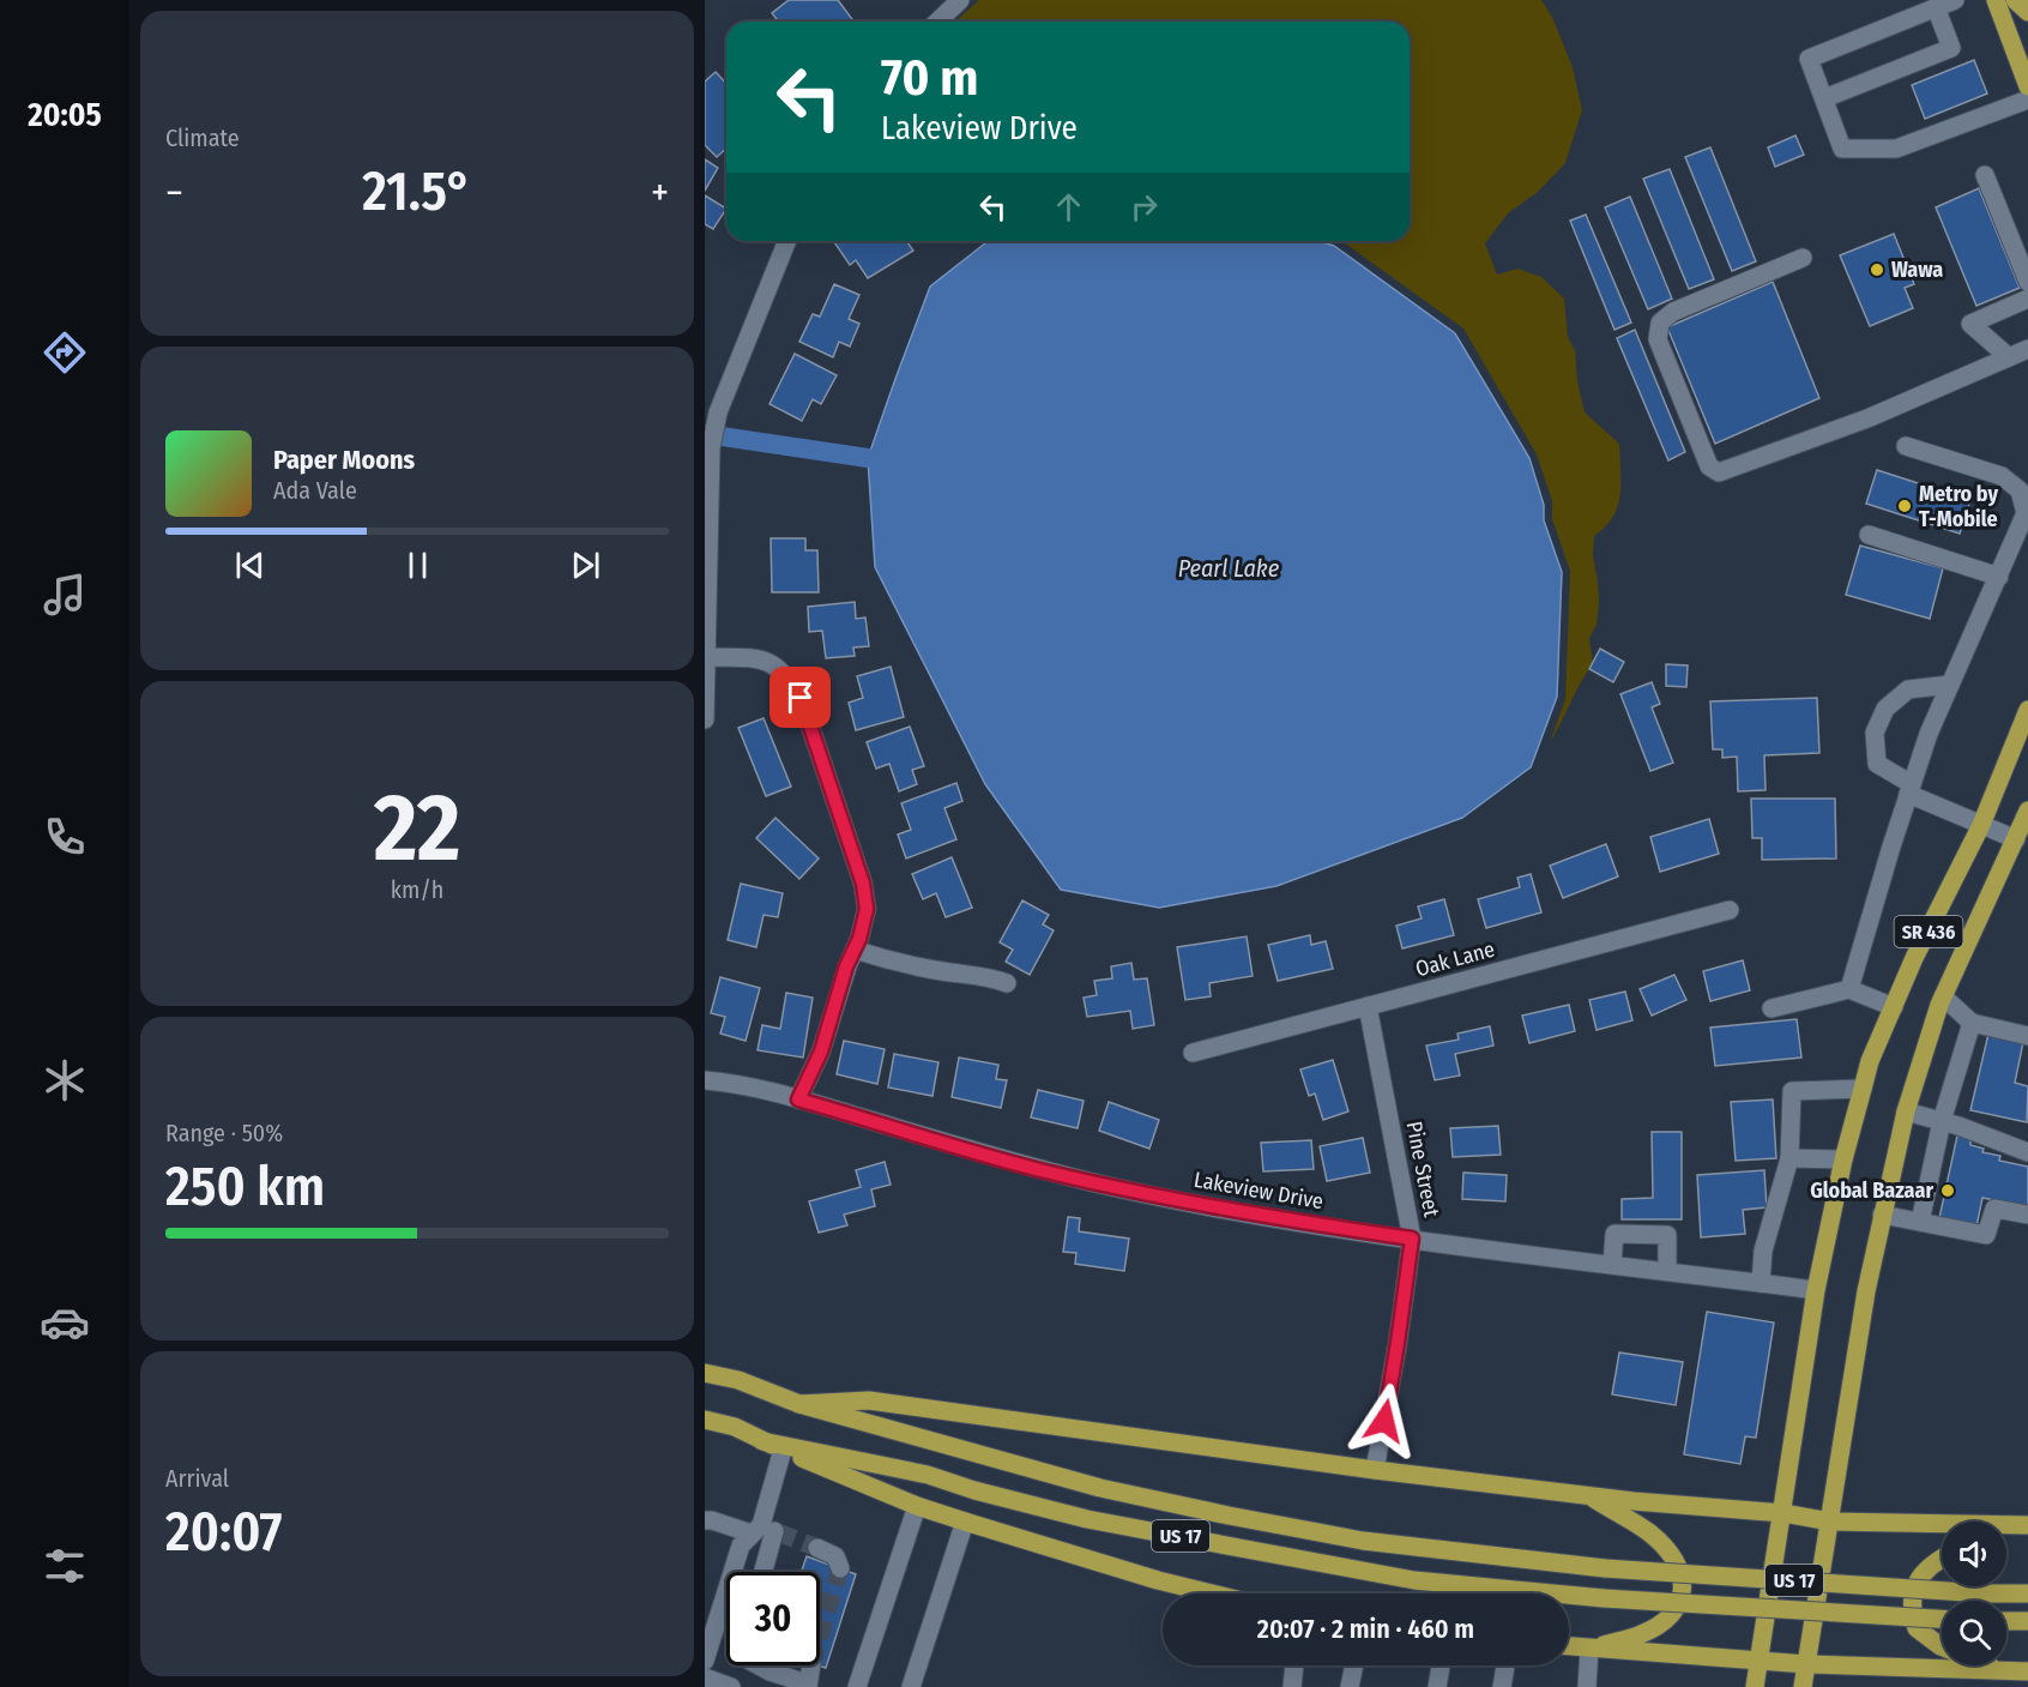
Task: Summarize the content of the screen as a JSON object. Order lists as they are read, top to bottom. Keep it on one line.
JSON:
{"streets":{"main road":["SR 436","US 17"],"street":["Oak Lane","Pine Street","Lakeview Drive"]},"crossings":[["SR 436","Lakeview Drive"],["Oak Lane","Pine Street"],["Pine Street","Lakeview Drive"]],"water":["Pearl Lake"],"places":["Wawa","Metro by T-Mobile","Global Bazaar"],"page":{"tabs":"20:05","tile":["Climate",["22","km/h"],["Range · 50%","250 km"],["Arrival","20:07"]],"turn":["70 m","Lakeview Drive"],"heat":["−","21.5°","+"],"song":["Paper Moons","Ada Vale"],"limit":"30","trip":"20:07 · 2 min · 460 m"}}
